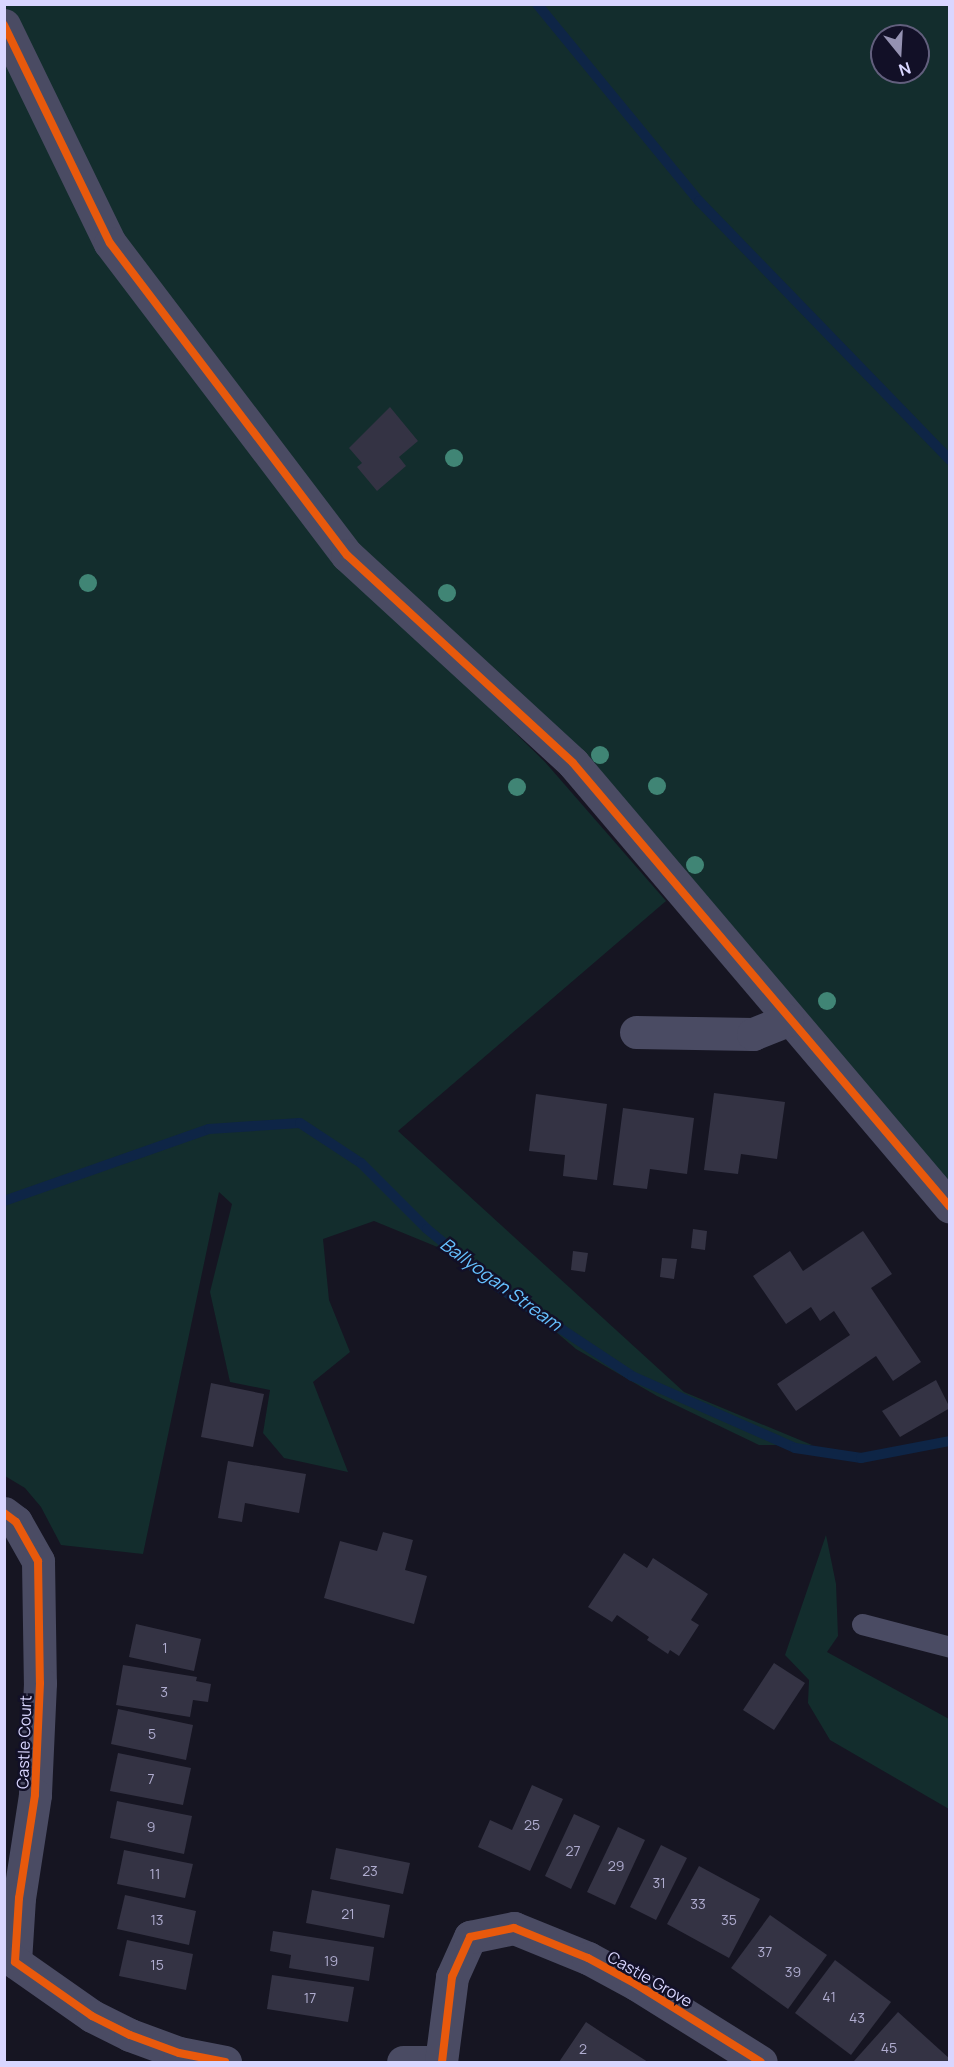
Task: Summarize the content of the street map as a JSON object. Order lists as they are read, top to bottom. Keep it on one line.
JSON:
{"streets":{"street":["Castle Court","Castle Grove"]},"water":["Ballyogan Stream"],"house_numbers":["1","3","5","7","25","9","27","29","23","11","31","33","21","13","35","37","19","15","39","41","17","43","45","2"],"north":"bottom"}
